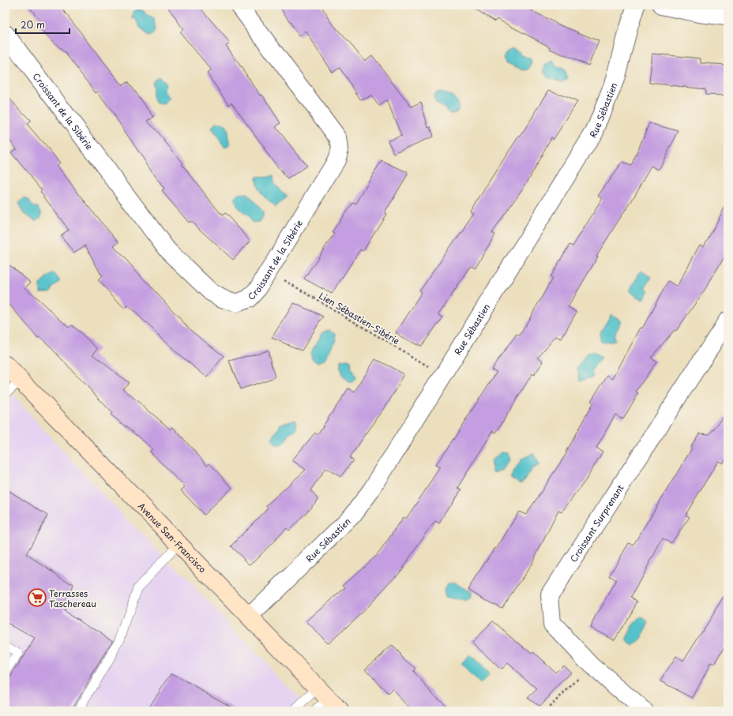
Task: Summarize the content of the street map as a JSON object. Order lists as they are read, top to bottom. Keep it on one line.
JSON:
{"streets":{"street":["Rue Sébastien","Croissant de la Sibérie","Croissant Surprenant","Avenue San-Francisco"],"path":["Lien Sébastien-Sibérie"]},"crossings":[["Rue Sébastien","Lien Sébastien-Sibérie"],["Rue Sébastien","Avenue San-Francisco"],["Croissant de la Sibérie","Lien Sébastien-Sibérie"]],"places":{"supermarket":["Terrasses Taschereau"]},"scale_bar":"20 m"}
